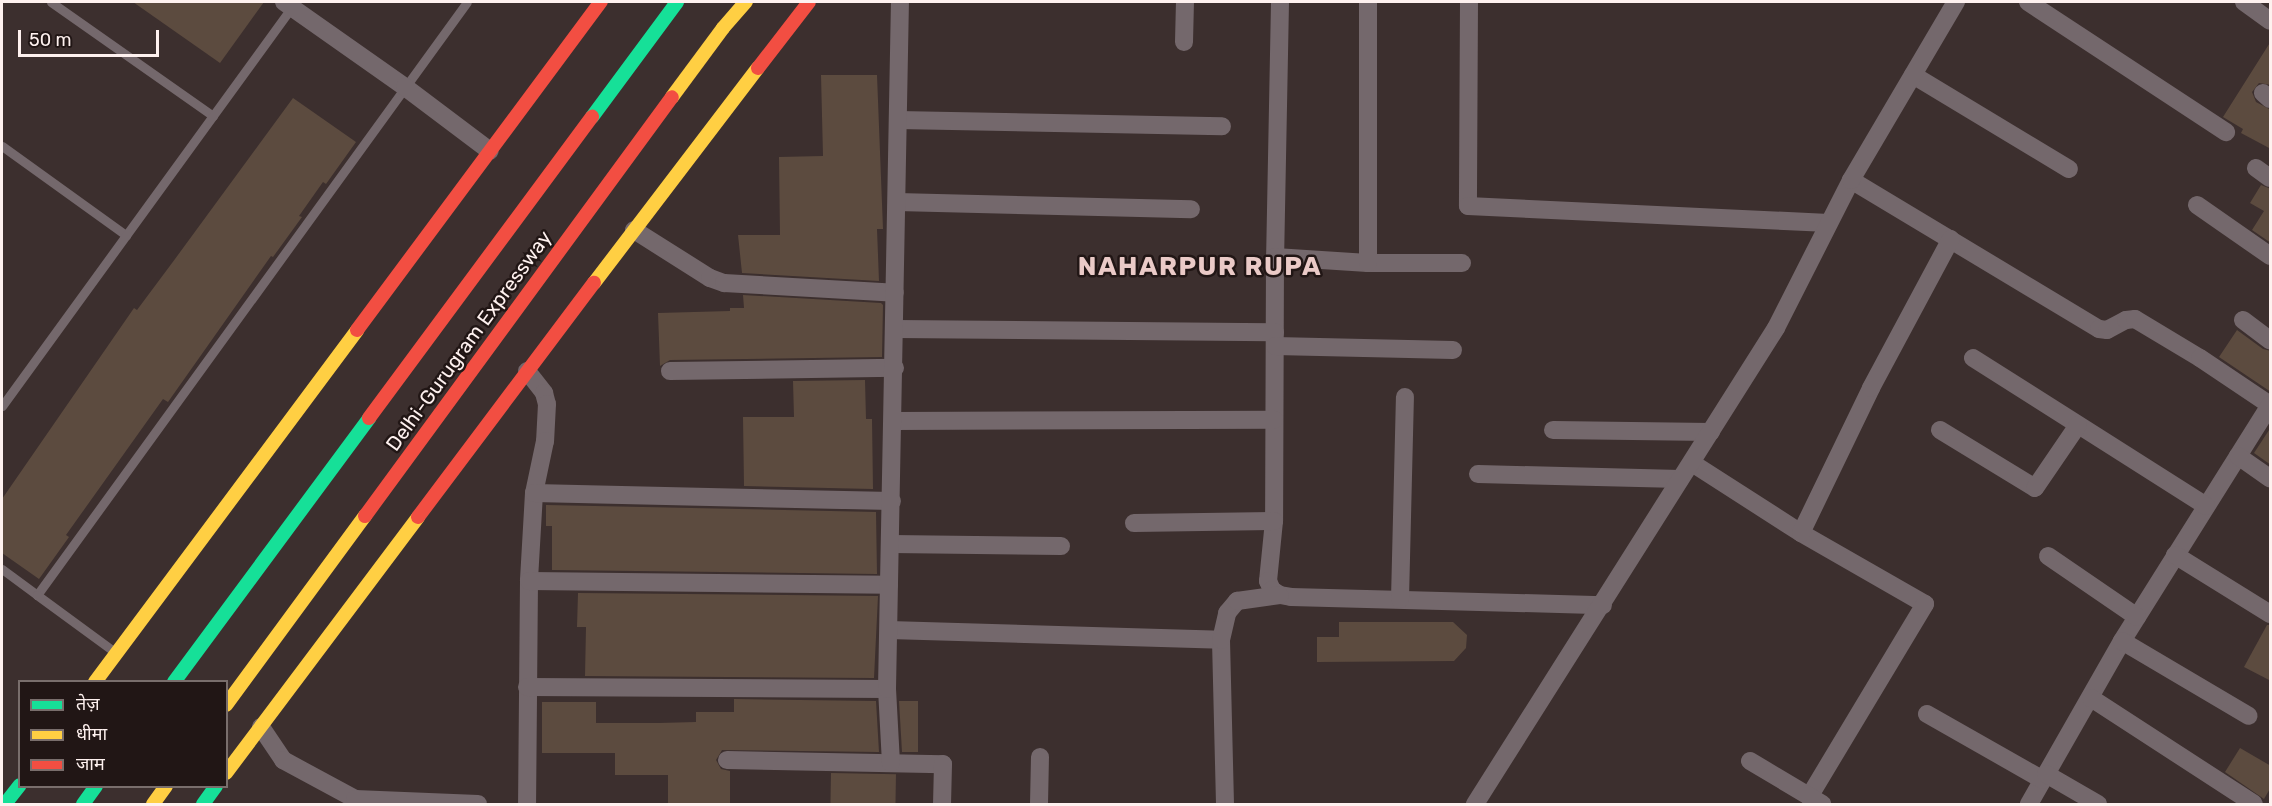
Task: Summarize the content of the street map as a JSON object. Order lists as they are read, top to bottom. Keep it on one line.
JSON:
{"streets":{"main road":["Delhi-Gurugram Expressway"]},"districts":["NAHARPUR RUPA"],"legend":["तेज़","धीमा","जाम"],"scale_bar":"50 m"}
